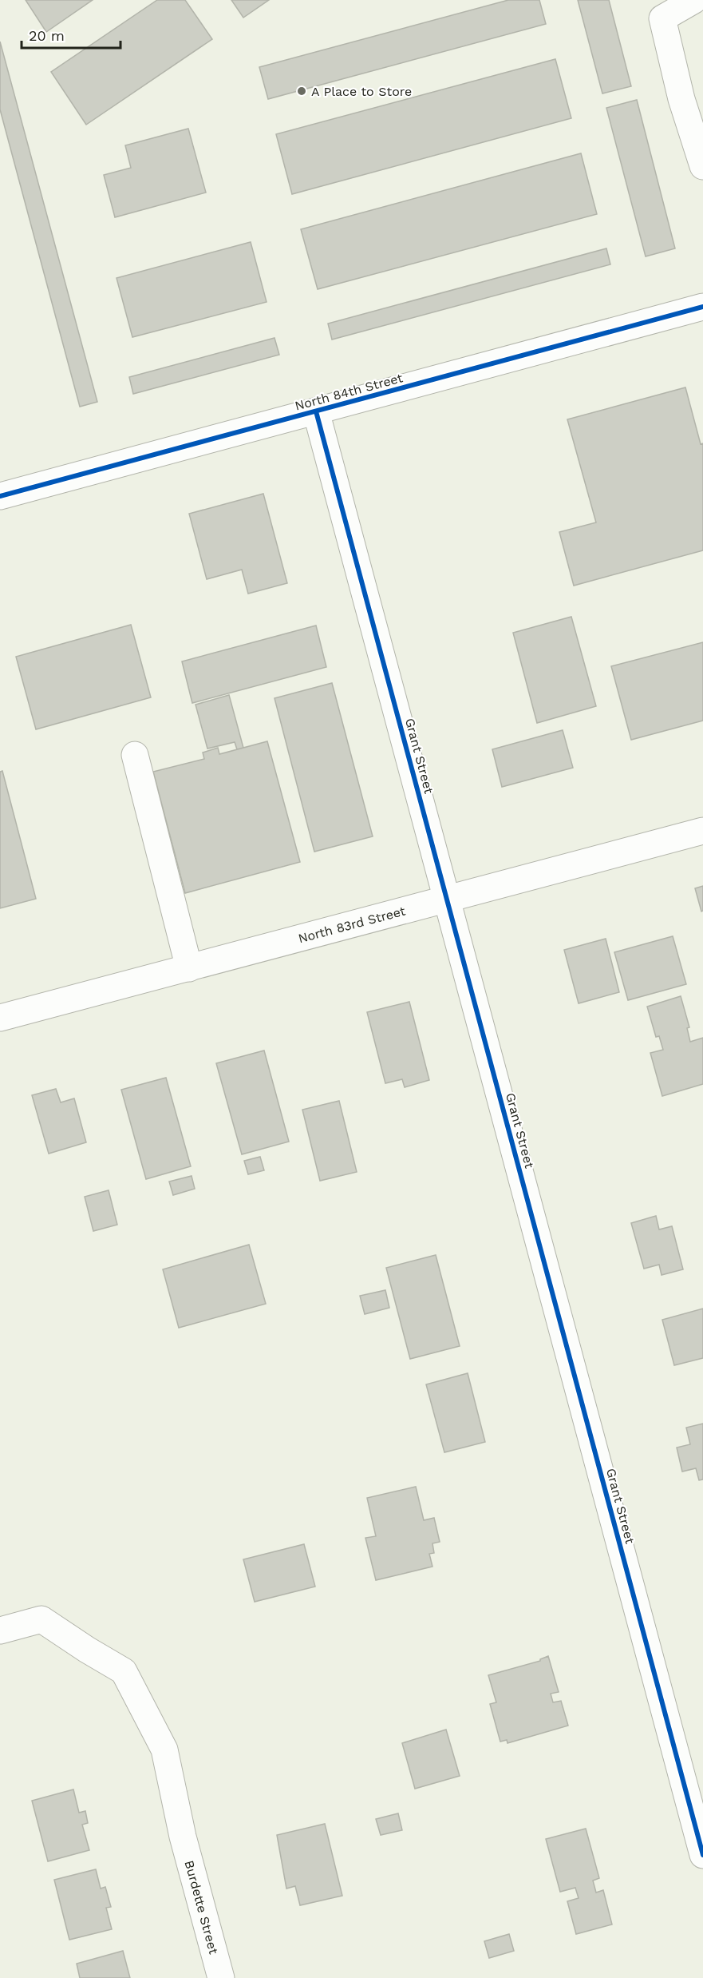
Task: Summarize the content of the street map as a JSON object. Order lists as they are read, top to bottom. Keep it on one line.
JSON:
{"streets":{"street":["North 84th Street","Grant Street","North 83rd Street","Burdette Street"]},"crossings":[["North 84th Street","Grant Street"],["Grant Street","North 83rd Street"]],"places":["A Place to Store"],"scale_bar":"20 m"}
